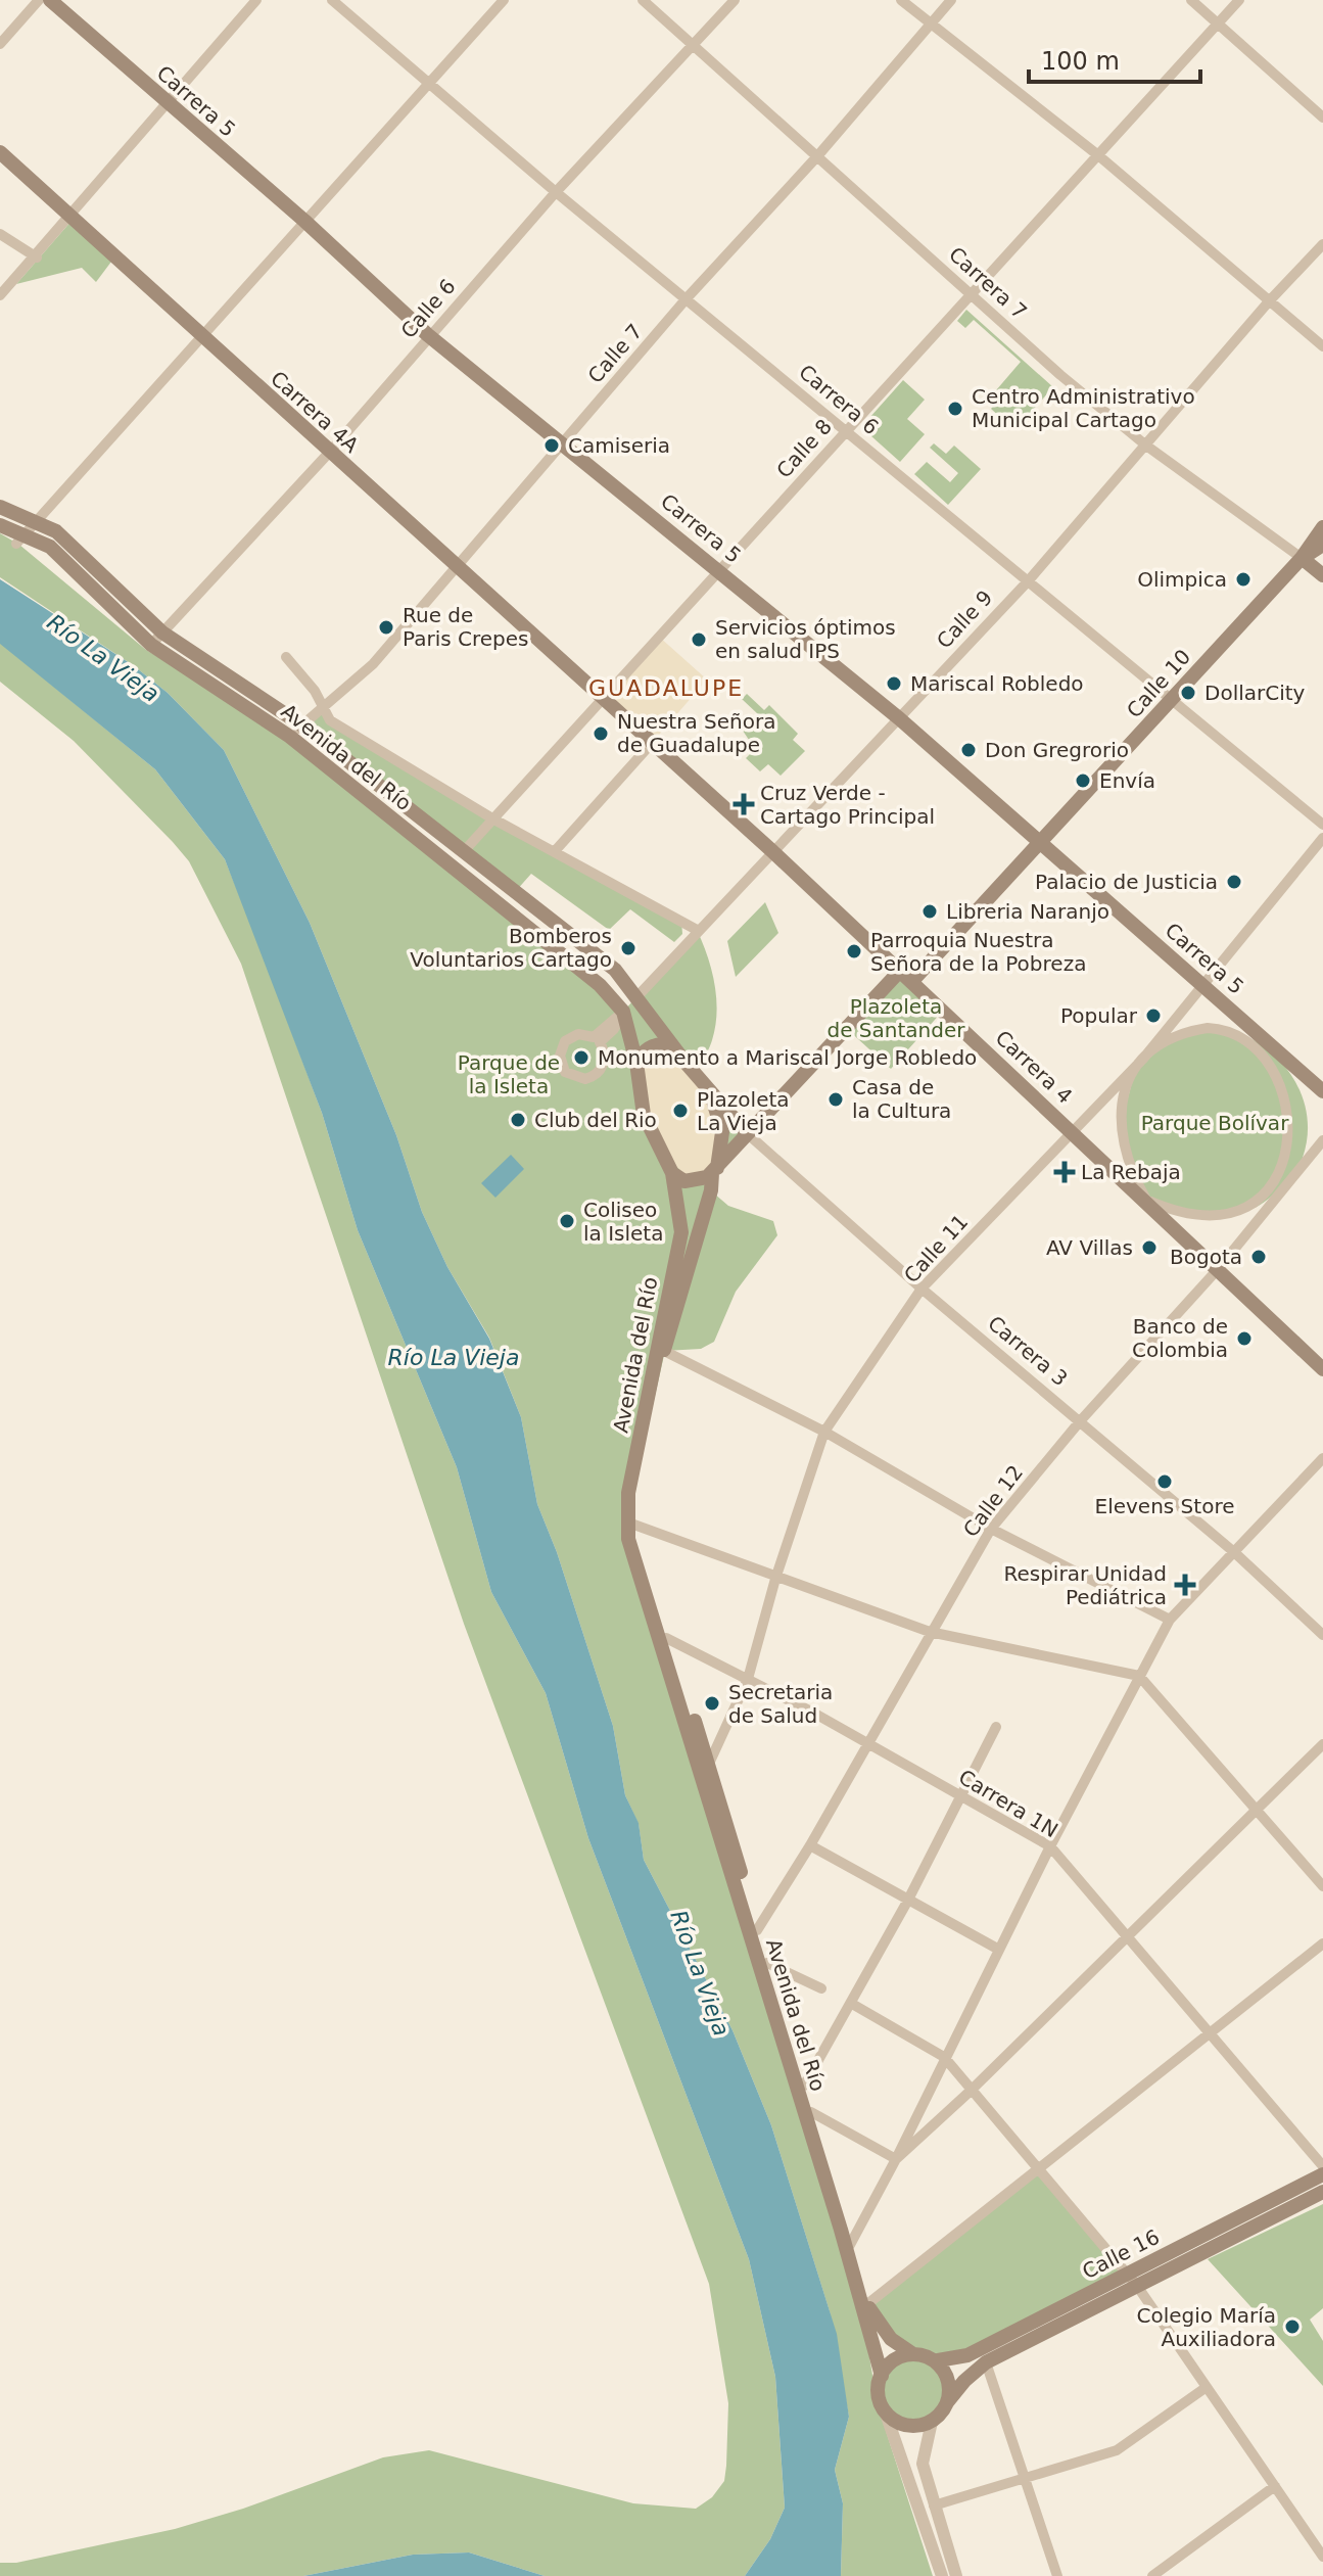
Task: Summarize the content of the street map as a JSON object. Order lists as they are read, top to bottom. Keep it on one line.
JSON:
{"streets":{"main road":["Carrera 5","Carrera 7","Carrera 4A","Calle 9","Calle 10","Avenida del Río","Carrera 4","Carrera 3","Calle 16"],"street":["Calle 6","Calle 7","Carrera 6","Calle 8","Calle 11","Calle 12","Carrera 1N"]},"crossings":[["Carrera 5","Calle 6"],["Carrera 5","Calle 7"],["Carrera 5","Calle 8"],["Carrera 5","Calle 9"],["Carrera 5","Calle 10"],["Carrera 5","Calle 11"],["Carrera 7","Calle 6"],["Carrera 7","Calle 7"],["Carrera 7","Calle 8"],["Carrera 7","Calle 9"],["Carrera 7","Calle 10"],["Calle 6","Carrera 6"],["Calle 6","Carrera 4A"],["Calle 6","Avenida del Río"],["Calle 7","Carrera 6"],["Calle 7","Carrera 4A"],["Calle 7","Avenida del Río"],["Carrera 6","Calle 8"],["Carrera 6","Calle 9"],["Carrera 6","Calle 10"],["Carrera 4A","Calle 8"],["Carrera 4A","Carrera 4"],["Calle 8","Avenida del Río"],["Calle 8","Carrera 4"],["Calle 9","Avenida del Río"],["Calle 9","Carrera 4"],["Calle 10","Avenida del Río"],["Calle 10","Carrera 4"],["Calle 10","Carrera 3"],["Avenida del Río","Calle 11"],["Avenida del Río","Carrera 3"],["Avenida del Río","Calle 12"],["Avenida del Río","Carrera 1N"],["Avenida del Río","Calle 16"],["Carrera 4","Calle 11"],["Carrera 4","Calle 12"],["Calle 11","Carrera 3"],["Calle 11","Carrera 1N"],["Carrera 3","Calle 12"],["Calle 12","Carrera 1N"]],"districts":["GUADALUPE"],"water":["Río La Vieja"],"parks":["Plazoleta de Santander","Parque de la Isleta","Parque Bolívar"],"places":{"other":["Centro Administrativo Municipal Cartago","Camiseria","Olimpica","Rue de Paris Crepes","Servicios óptimos en salud IPS","Mariscal Robledo","DollarCity","Nuestra Señora de Guadalupe","Don Gregrorio","Envía","Palacio de Justicia","Libreria Naranjo","Bomberos Voluntarios Cartago","Parroquia Nuestra Señora de la Pobreza","Popular","Monumento a Mariscal Jorge Robledo","Casa de la Cultura","Plazoleta La Vieja","Club del Rio","Coliseo la Isleta","AV Villas","Bogota","Banco de Colombia","Elevens Store","Secretaria de Salud","Colegio María Auxiliadora"],"health":["Cruz Verde - Cartago Principal","La Rebaja","Respirar Unidad Pediátrica"]},"scale_bar":"100 m"}
